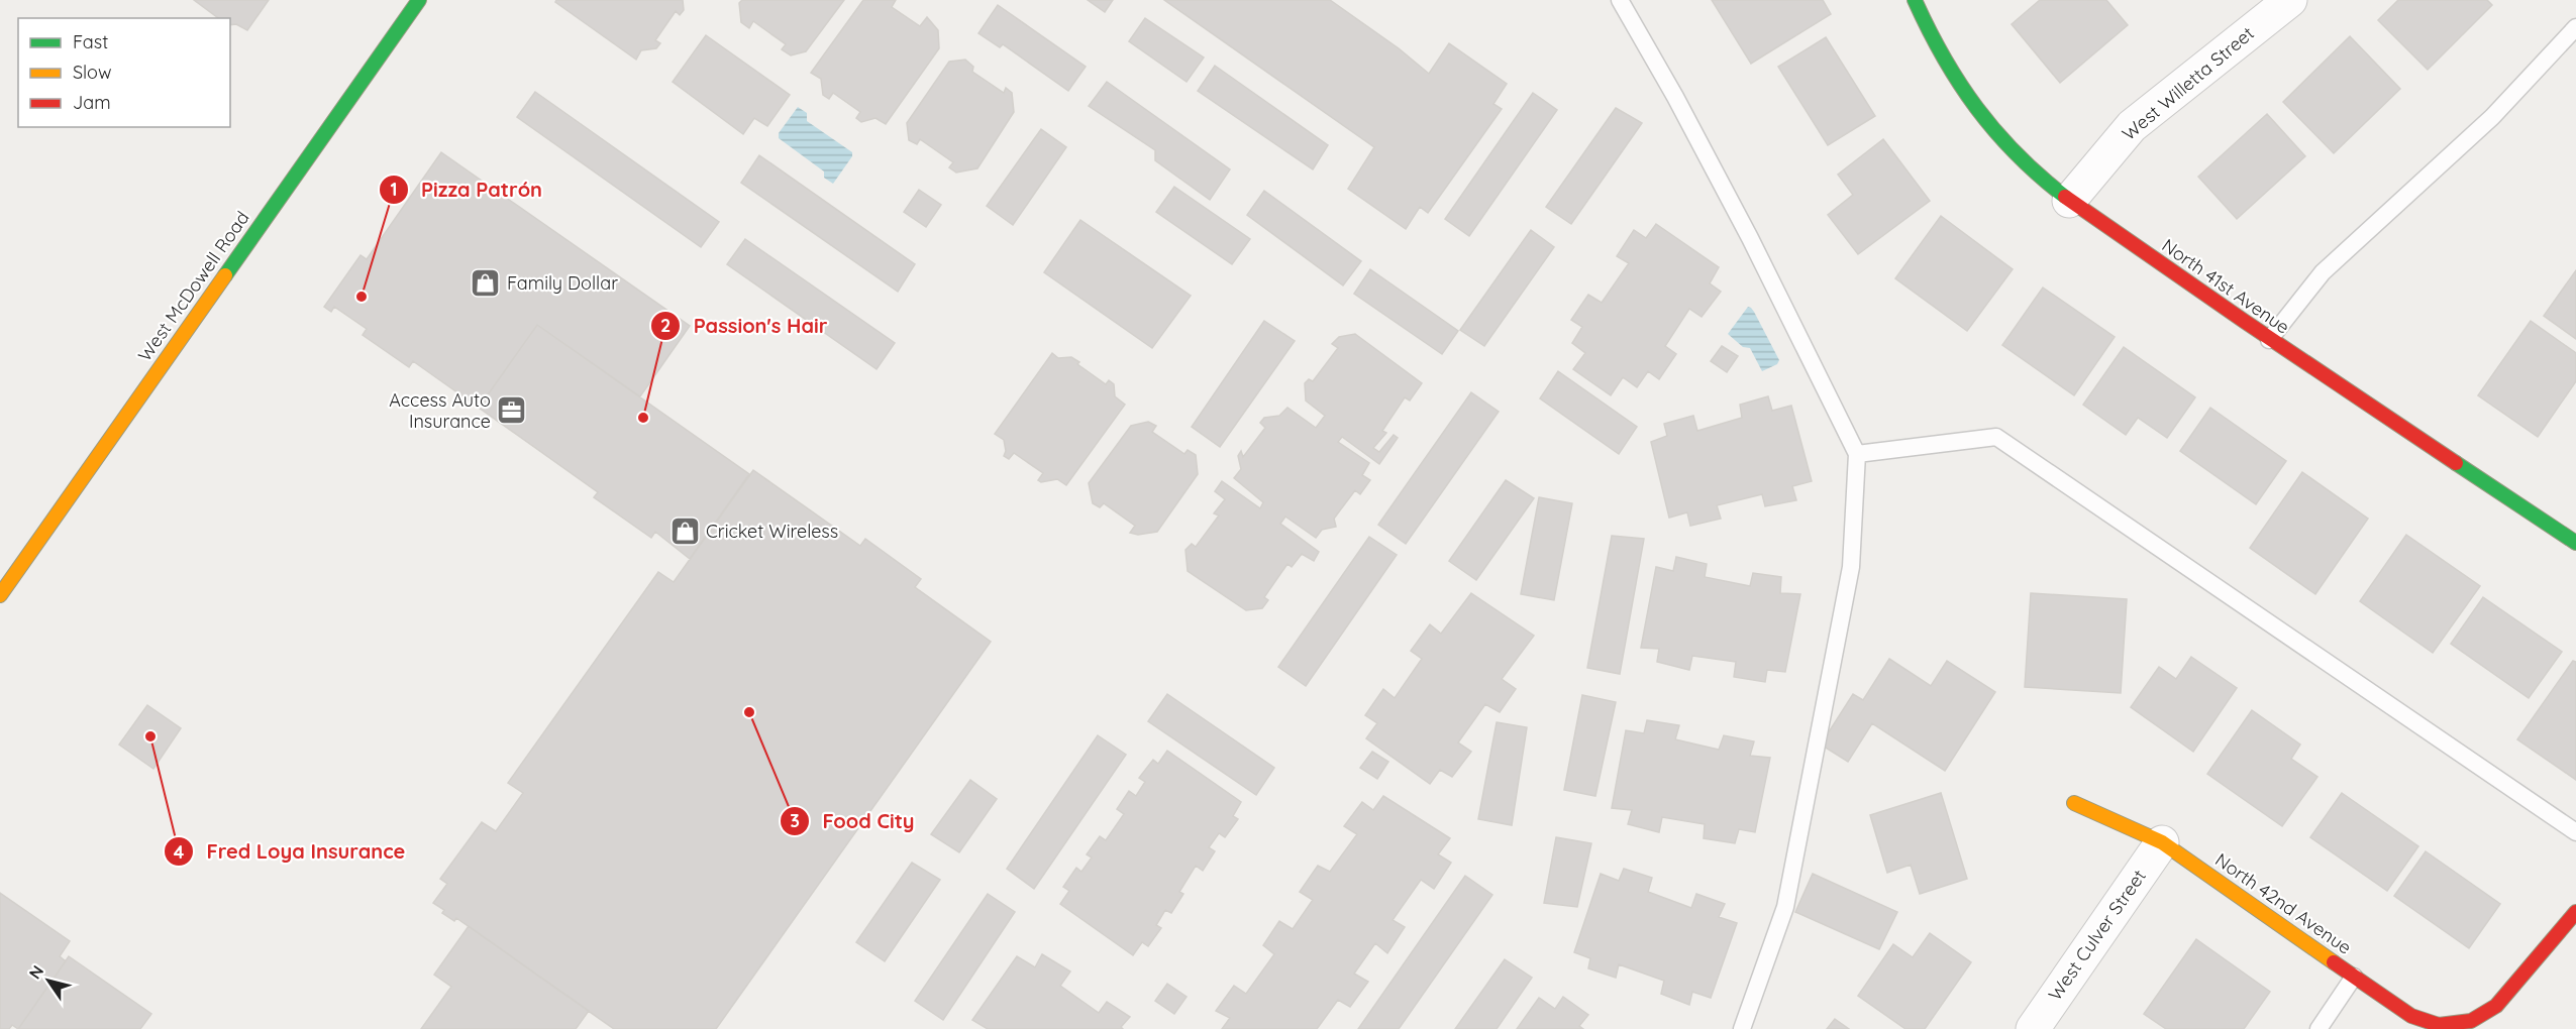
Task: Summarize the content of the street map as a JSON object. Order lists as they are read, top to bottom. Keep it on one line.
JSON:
{"streets":{"street":["West Willetta Street","West McDowell Road","North 41st Avenue","North 42nd Avenue","West Culver Street"]},"crossings":[["West Willetta Street","North 41st Avenue"],["North 42nd Avenue","West Culver Street"]],"places":{"shop":["Family Dollar","Cricket Wireless"],"other":["Pizza Patrón","Passion's Hair","Food City","Fred Loya Insurance"],"office":["Access Auto Insurance"]},"legend":["Fast","Slow","Jam"],"north":"top left"}
